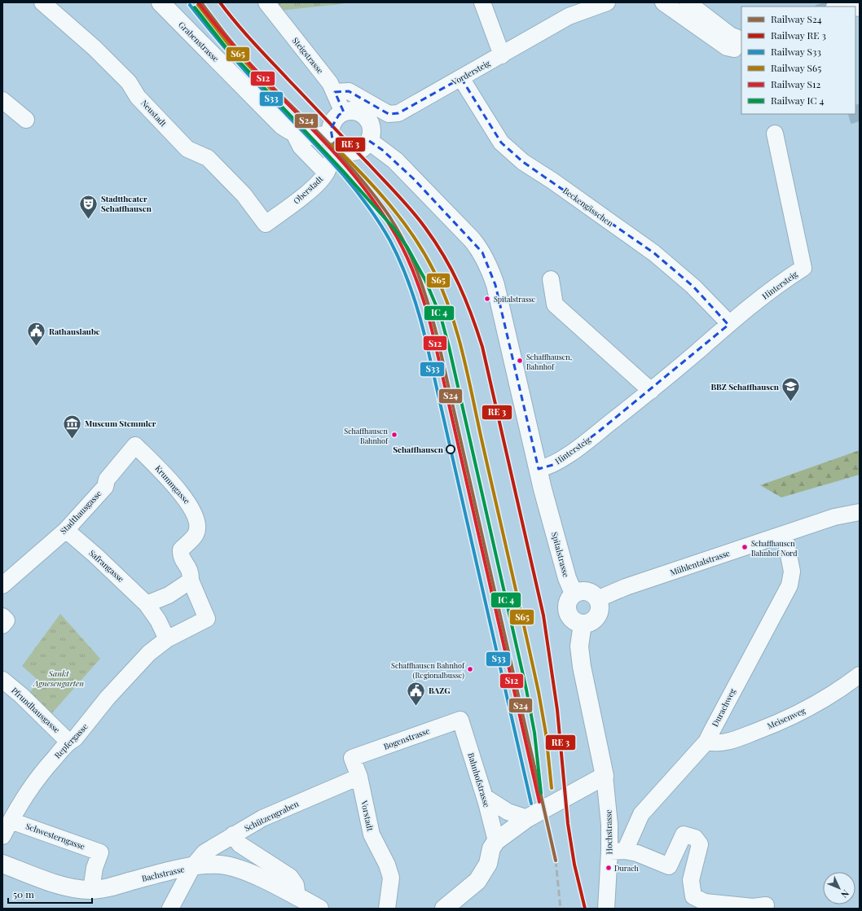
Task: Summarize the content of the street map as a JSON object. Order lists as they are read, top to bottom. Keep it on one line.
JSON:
{"streets":{"main road":["Grabenstrasse","Spitalstrasse","Bachstrasse"],"street":["Steigstrasse","Vordersteig","Neustadt","Oberstadt","Beckengässchen","Hintersteig","Krummgasse","Stadthausgasse","Mühlentalstrasse","Safrangasse","Durachweg","Pfrundhausgasse","Meisenweg","Bogenstrasse","Repfergasse","Bahnhofstrasse","Schützengraben","Vorstadt","Hochstrasse","Schwesterngasse"]},"crossings":[["Grabenstrasse","Oberstadt"],["Steigstrasse","Vordersteig"],["Vordersteig","Beckengässchen"],["Neustadt","Oberstadt"],["Beckengässchen","Hintersteig"],["Hintersteig","Spitalstrasse"],["Krummgasse","Stadthausgasse"],["Krummgasse","Repfergasse"],["Stadthausgasse","Safrangasse"],["Spitalstrasse","Mühlentalstrasse"],["Mühlentalstrasse","Durachweg"],["Safrangasse","Repfergasse"],["Durachweg","Meisenweg"],["Durachweg","Hochstrasse"],["Pfrundhausgasse","Repfergasse"],["Bogenstrasse","Bahnhofstrasse"],["Bogenstrasse","Vorstadt"],["Repfergasse","Schwesterngasse"],["Schützengraben","Vorstadt"],["Schützengraben","Bachstrasse"],["Schwesterngasse","Bachstrasse"]],"parks":["Sankt Agnesengarten"],"places":{"theatre":["Stadttheater Schaffhausen"],"other":["Spitalstrasse","Schaffhausen, Bahnhof","Schaffhausen Bahnhof","Schaffhausen","Schaffhausen Bahnhof Nord","Schaffhausen Bahnhof (Regionalbusse)","Durach"],"public building":["Rathauslaube","BAZG"],"school or university":["BBZ Schaffhausen"],"museum":["Museum Stemmler"]},"lines":["rail line S24","rail line S12","rail line S33","rail line S65"],"legend":["Railway S24","Railway RE 3","Railway S33","Railway S65","Railway S12","Railway IC 4"],"scale_bar":"50 m","north":"bottom right"}
